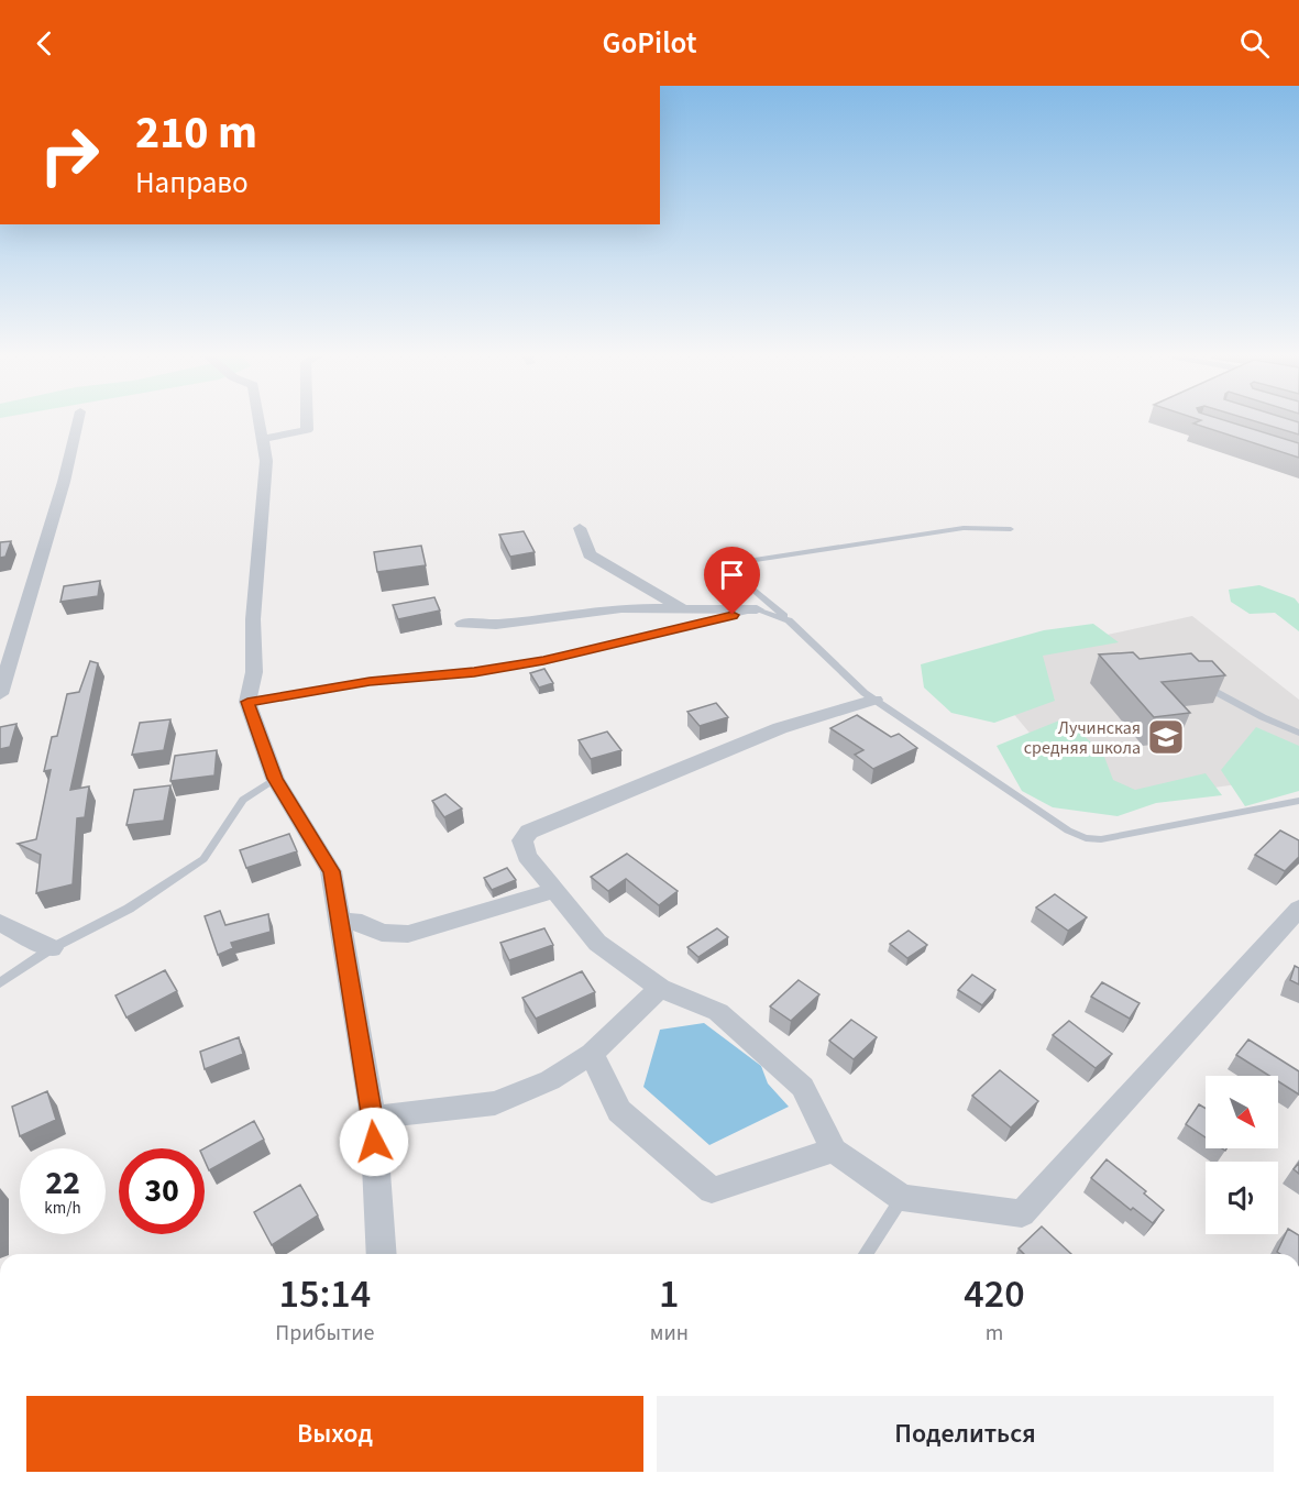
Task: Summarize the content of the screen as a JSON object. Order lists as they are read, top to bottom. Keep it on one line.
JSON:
{"places":{"school or university":["Лучинская средняя школа"]},"north":"bottom right","page":{"header":"GoPilot","turn":["210 m","Направо"],"speed":"22 km/h","limit":"30","eta":["15:14","Прибытие","1","мин","420","m"],"buttons":["Выход","Поделиться"]}}
